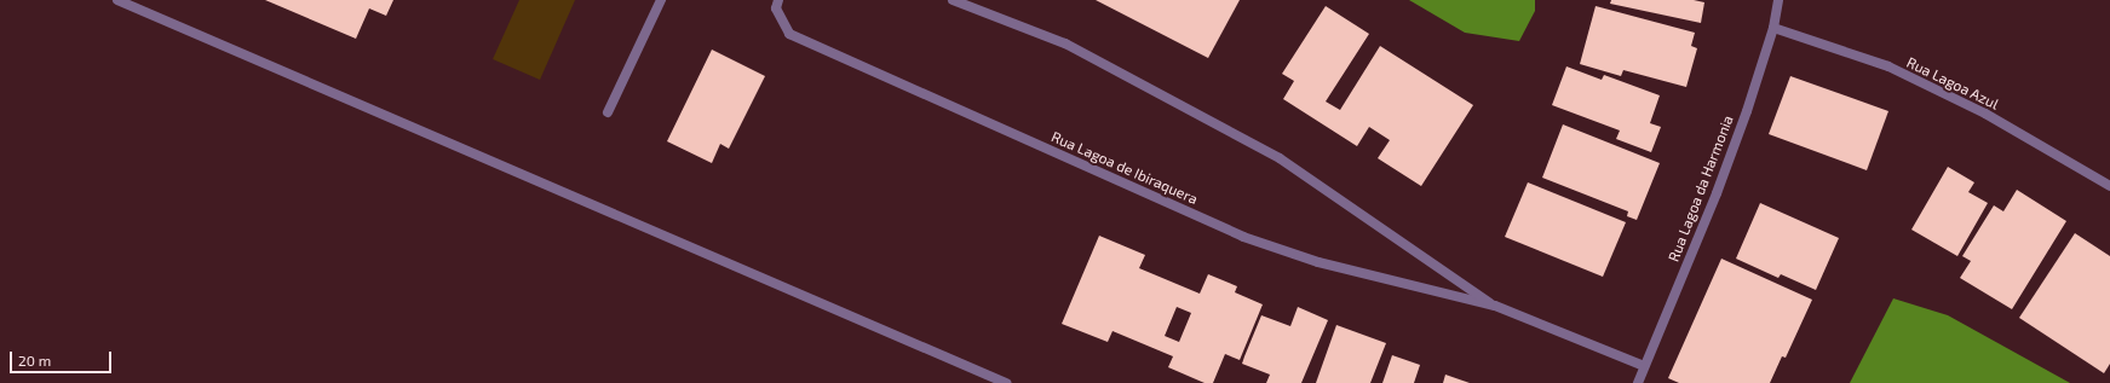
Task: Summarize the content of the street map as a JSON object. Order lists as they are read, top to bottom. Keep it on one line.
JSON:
{"streets":{"street":["Rua Lagoa Azul","Rua Lagoa de Ibiraquera","Rua Lagoa da Harmonia"]},"crossings":[["Rua Lagoa Azul","Rua Lagoa da Harmonia"],["Rua Lagoa de Ibiraquera","Rua Lagoa da Harmonia"]],"scale_bar":"20 m"}
